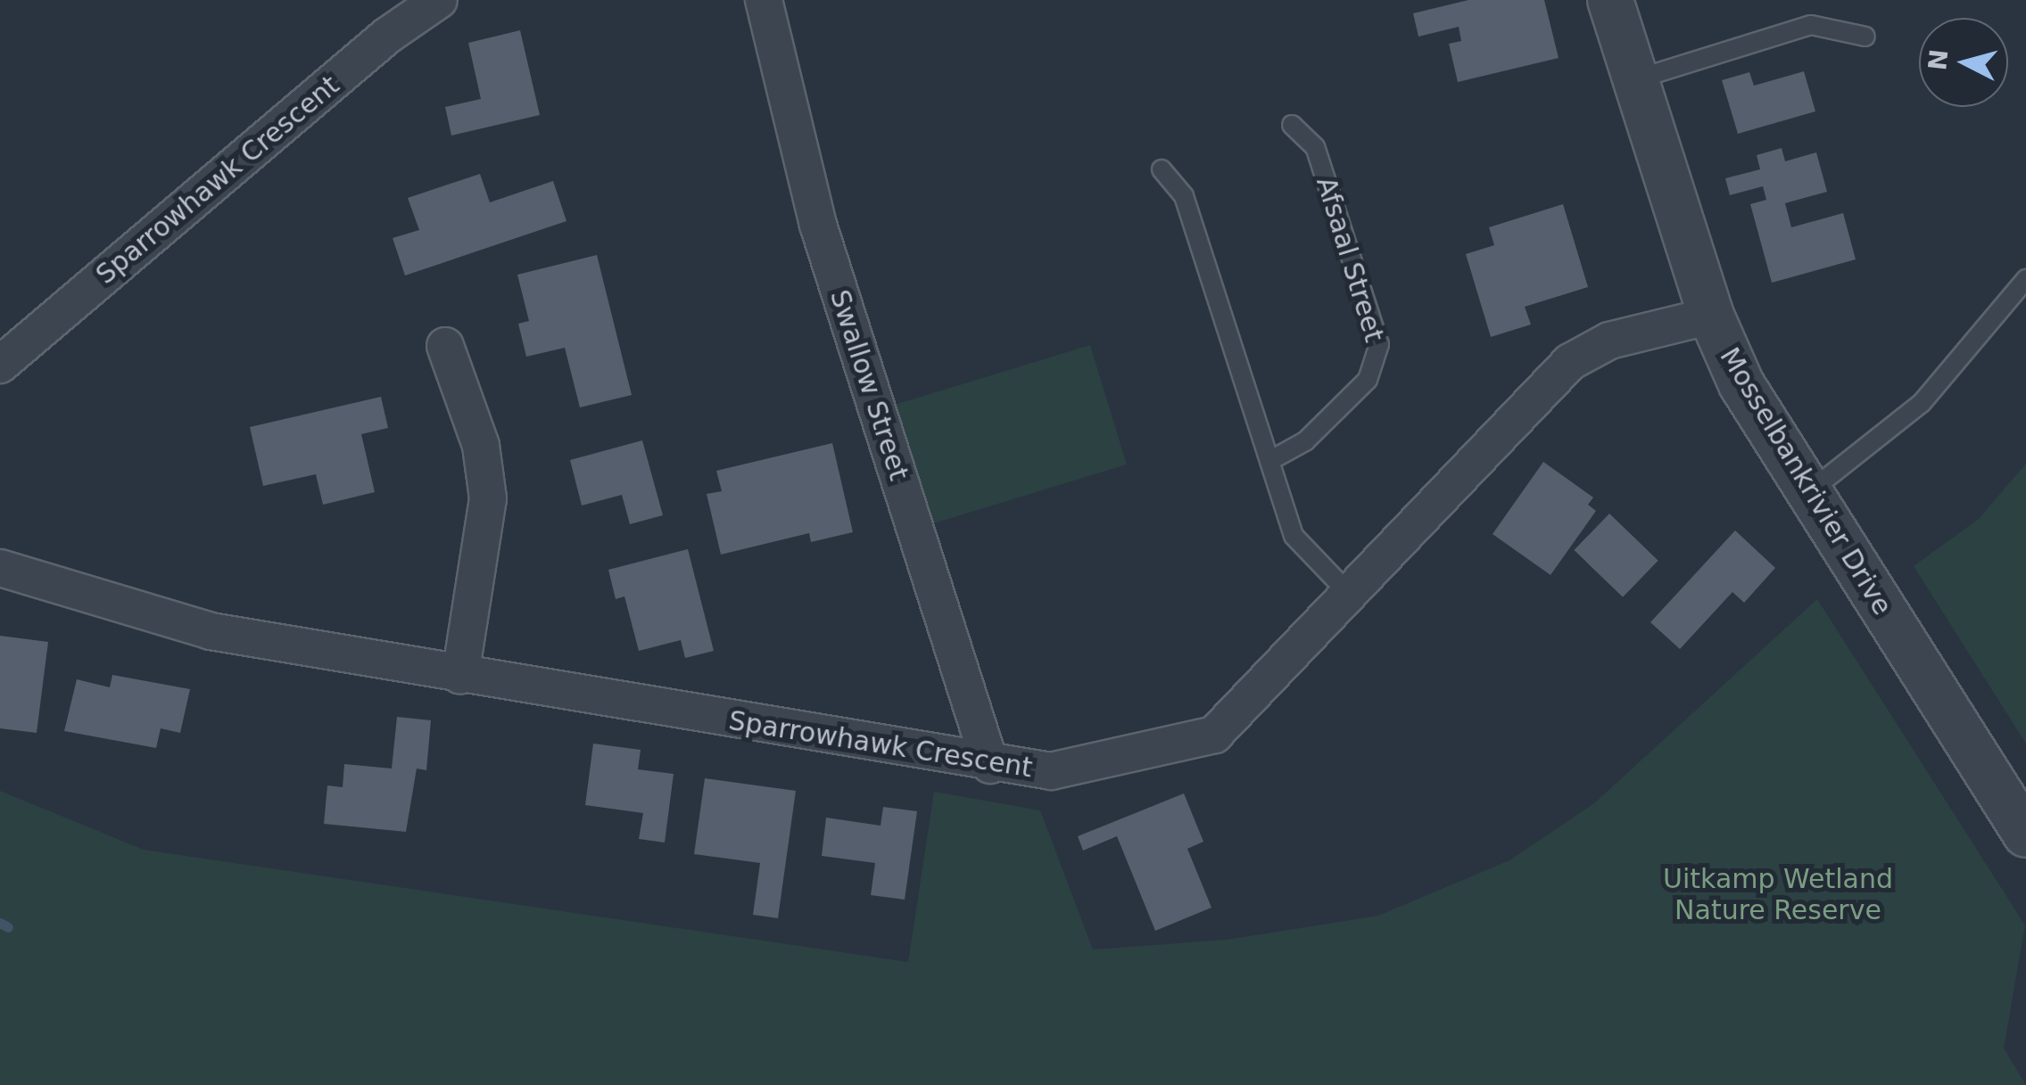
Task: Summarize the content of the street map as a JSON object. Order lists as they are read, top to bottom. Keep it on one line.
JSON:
{"streets":{"street":["Sparrowhawk Crescent","Swallow Street","Mosselbankrivier Drive"],"lane":["Afsaal Street"]},"crossings":[["Sparrowhawk Crescent","Swallow Street"],["Sparrowhawk Crescent","Mosselbankrivier Drive"]],"parks":["Uitkamp Wetland Nature Reserve"],"north":"left"}
